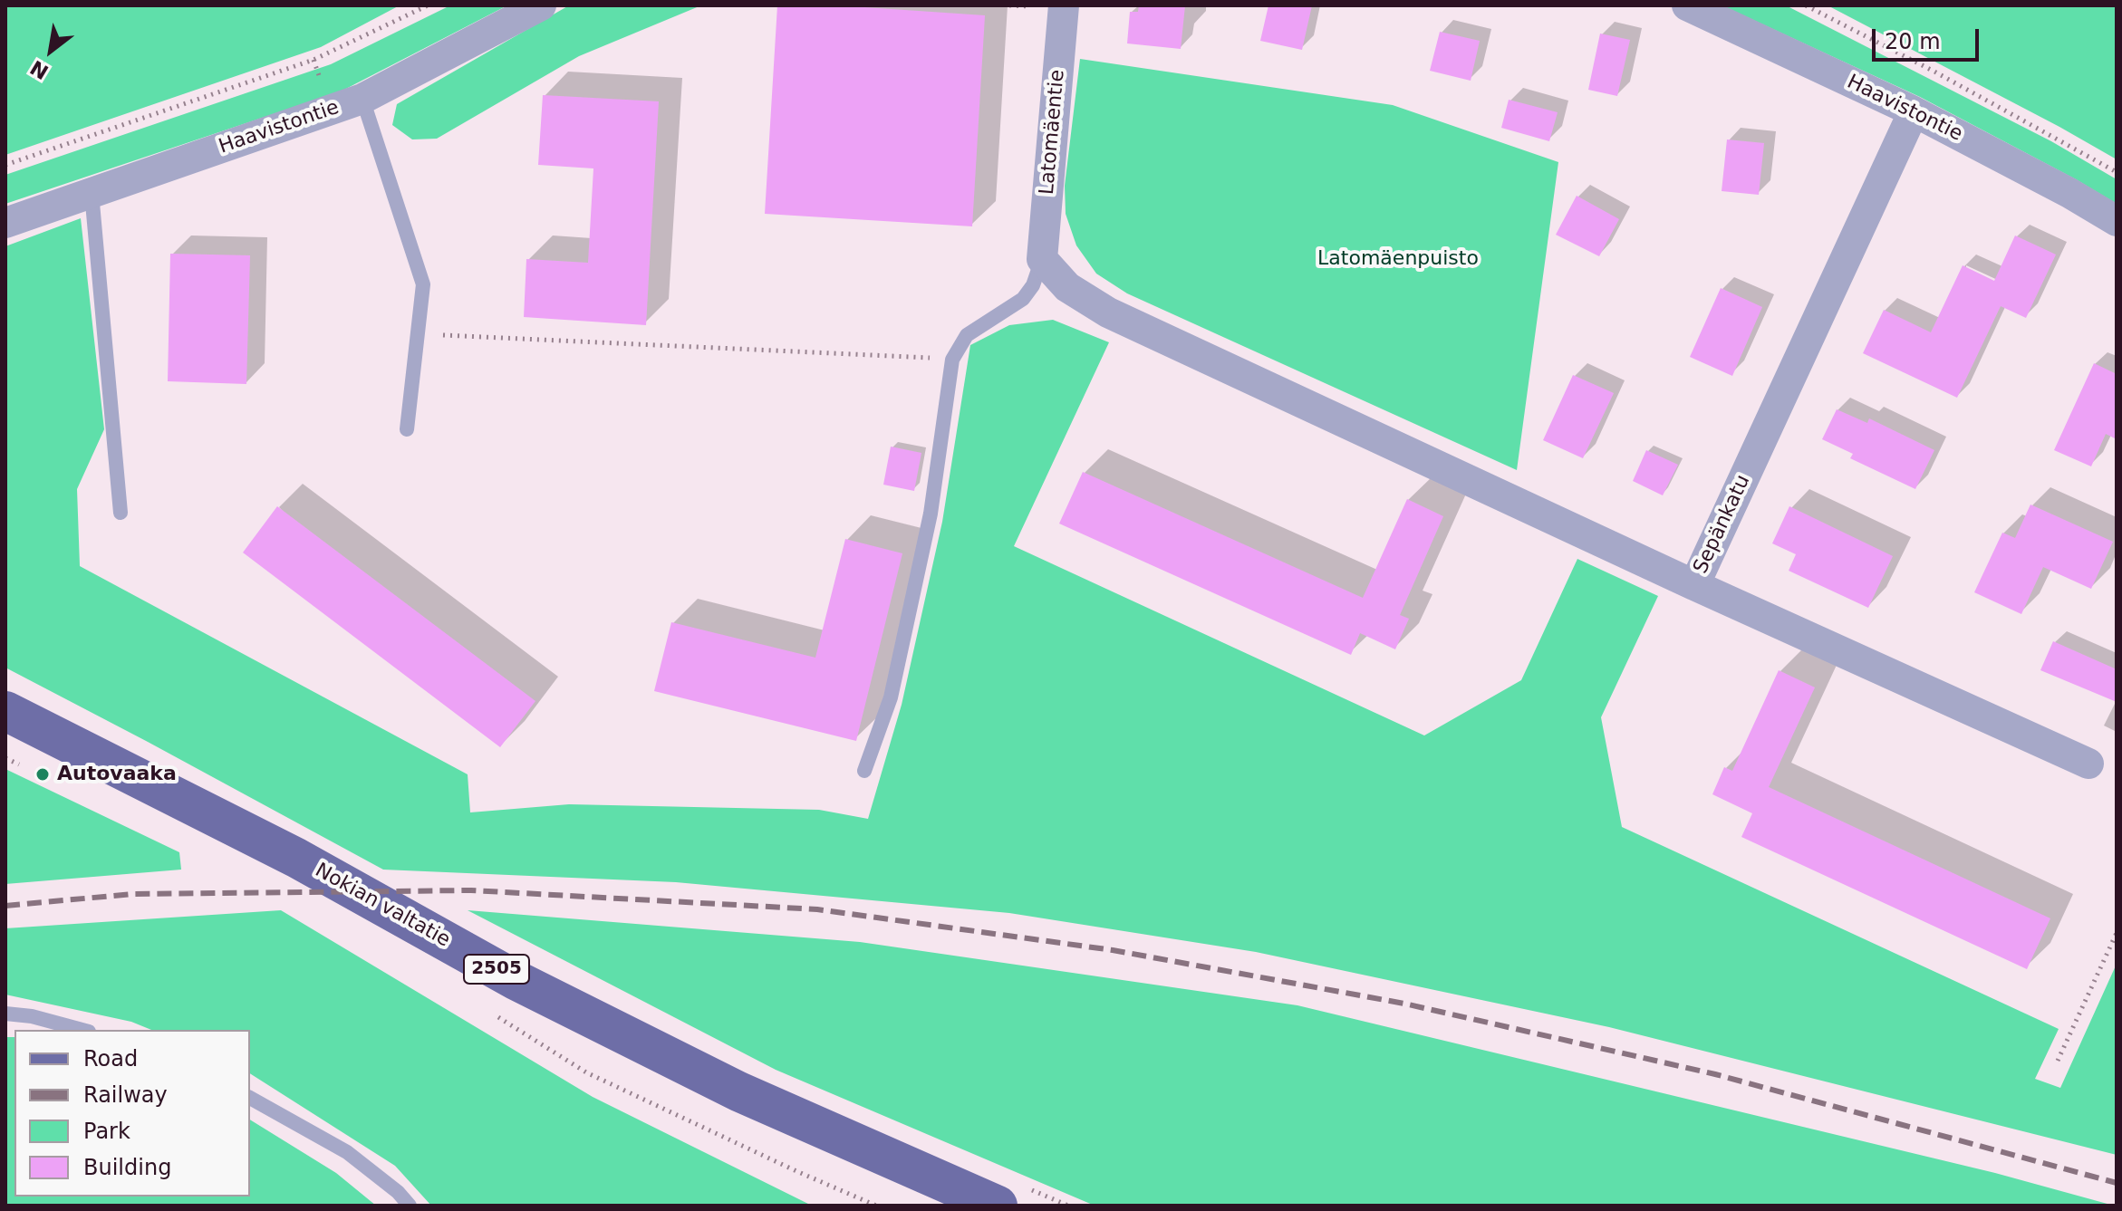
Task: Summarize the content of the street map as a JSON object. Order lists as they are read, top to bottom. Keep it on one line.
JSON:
{"streets":{"main road":["Nokian valtatie","2505"],"street":["Haavistontie","Latomäentie","Sepänkatu"]},"crossings":[["Haavistontie","Sepänkatu"]],"parks":["Latomäenpuisto"],"places":["Autovaaka"],"legend":["Road","Railway","Park","Building"],"scale_bar":"20 m","north":"bottom left"}
